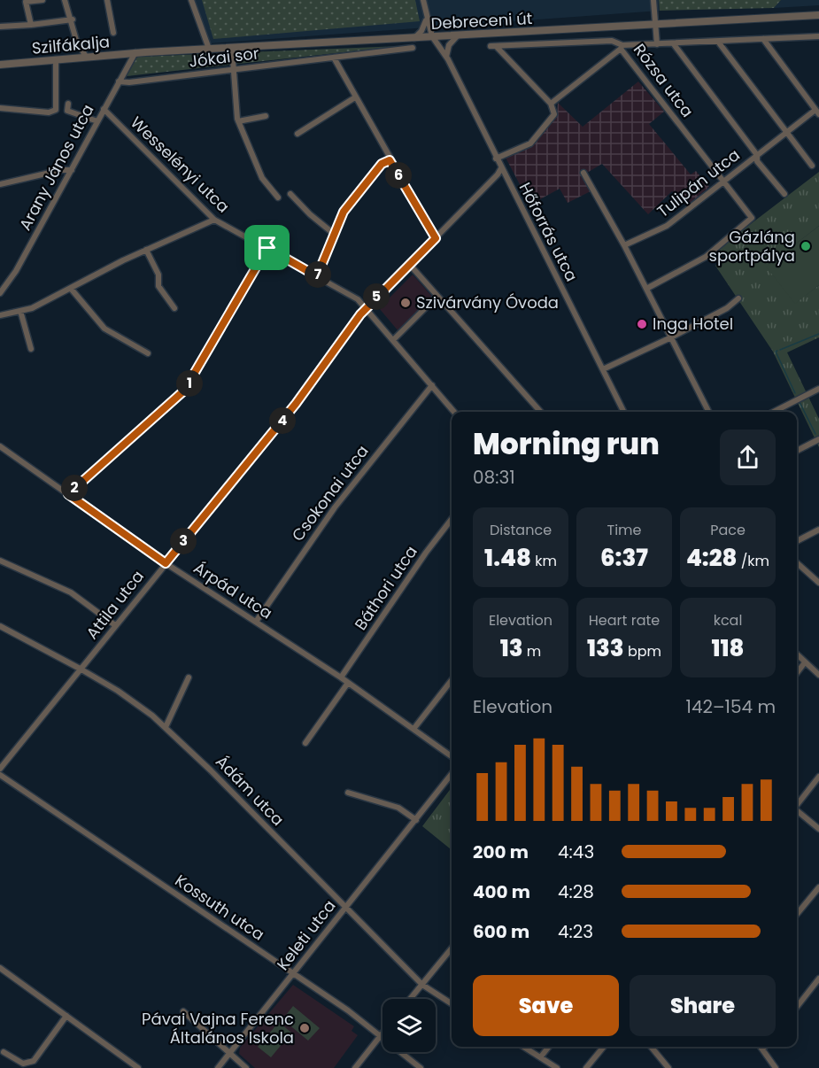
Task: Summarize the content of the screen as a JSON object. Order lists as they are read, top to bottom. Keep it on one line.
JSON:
{"streets":{"street":["Debreceni út","Szilfákalja","Jókai sor","Rózsa utca","Wesselényi utca","Arany János utca","Tulipán utca","Hőforrás utca","Csokonai utca","Báthori utca","Árpád utca","Attila utca","Ádám utca","Kossuth utca","Keleti utca"]},"crossings":[["Debreceni út","Szilfákalja"],["Debreceni út","Hőforrás utca"],["Szilfákalja","Arany János utca"],["Jókai sor","Arany János utca"],["Rózsa utca","Tulipán utca"],["Wesselényi utca","Arany János utca"],["Wesselényi utca","Csokonai utca"],["Wesselényi utca","Attila utca"],["Hőforrás utca","Attila utca"],["Csokonai utca","Árpád utca"],["Báthori utca","Árpád utca"],["Árpád utca","Attila utca"],["Attila utca","Ádám utca"],["Ádám utca","Keleti utca"],["Kossuth utca","Keleti utca"]],"places":["Gázláng sportpálya","Szivárvány Óvoda","Inga Hotel","Pávai Vajna Ferenc Általános Iskola"],"page":{"pins":["6","7","5","1","4","2","3"],"heading":["Morning run","08:31"],"stats":[["Distance","1.48 km"],["Time","6:37"],["Pace","4:28 /km"],["Elevation","13 m"],["Heart rate","133 bpm"],["kcal","118"]],"chart":["Elevation","142–154 m"],"list":[{"name":"200 m","note":"4:43"},{"name":"400 m","note":"4:28"},{"name":"600 m","note":"4:23"}],"buttons":["Save","Share"]}}
